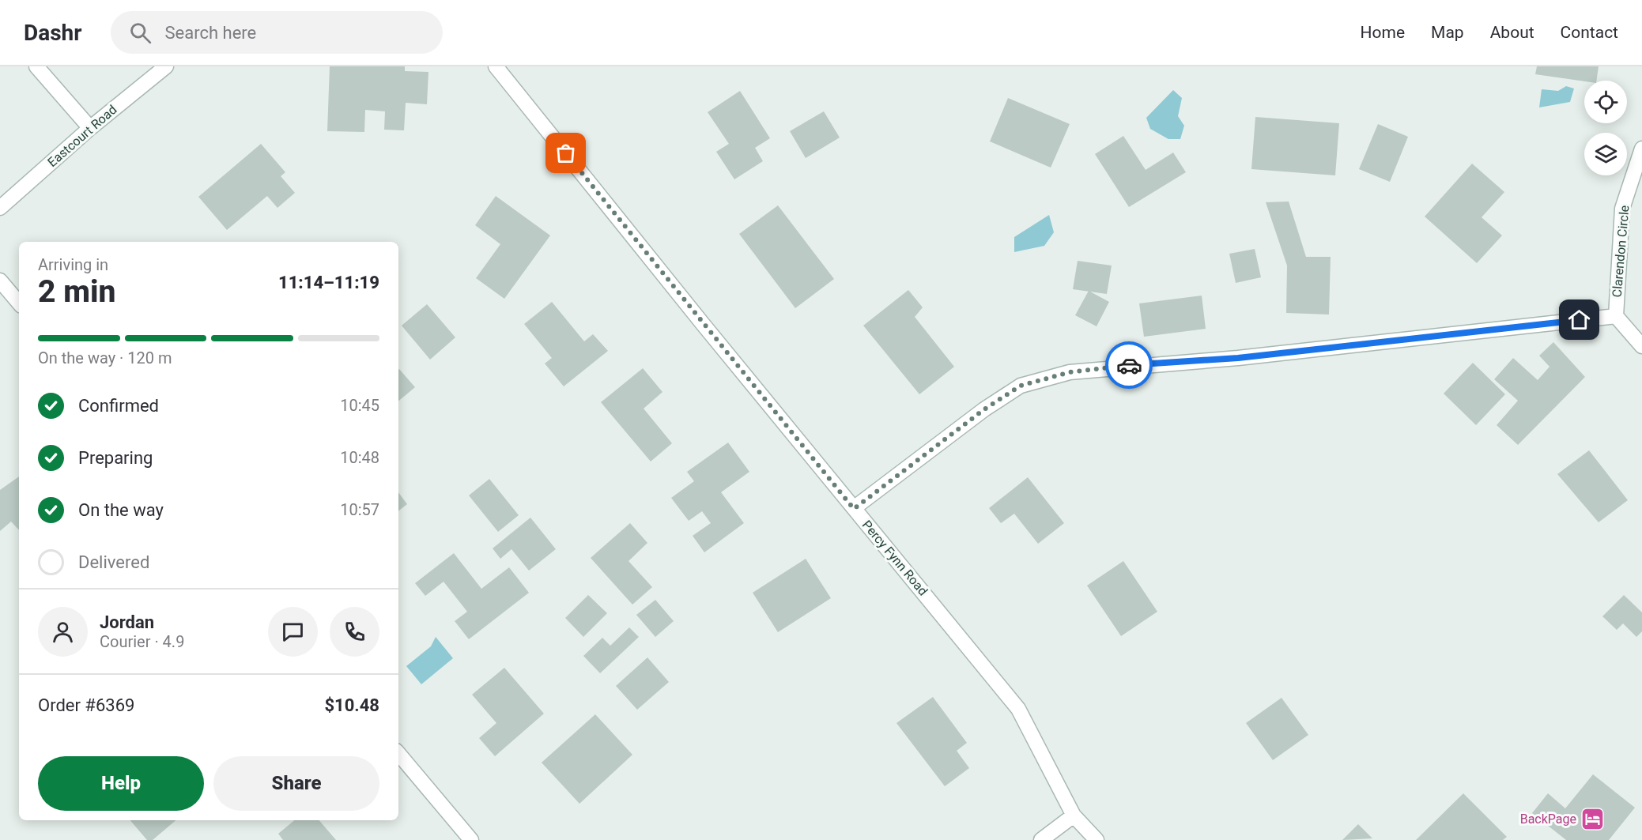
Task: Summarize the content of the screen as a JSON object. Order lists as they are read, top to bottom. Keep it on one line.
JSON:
{"streets":{"street":["Eastcourt Road","Clarendon Circle","Percy Fynn Road"]},"places":{"hotel":["BackPage"]},"page":{"header":"Dashr","search":"Search here","nav":["Home","Map","About","Contact"],"heading":["2 min","Arriving in","11:14–11:19"],"panel":["Jordan","Courier · 4.9","Order #6369","$10.48"],"bar":"On the way · 120 m","list":[["Confirmed","10:45"],["Preparing","10:48"],["On the way","10:57"],"Delivered"],"buttons":["Help","Share"]}}
